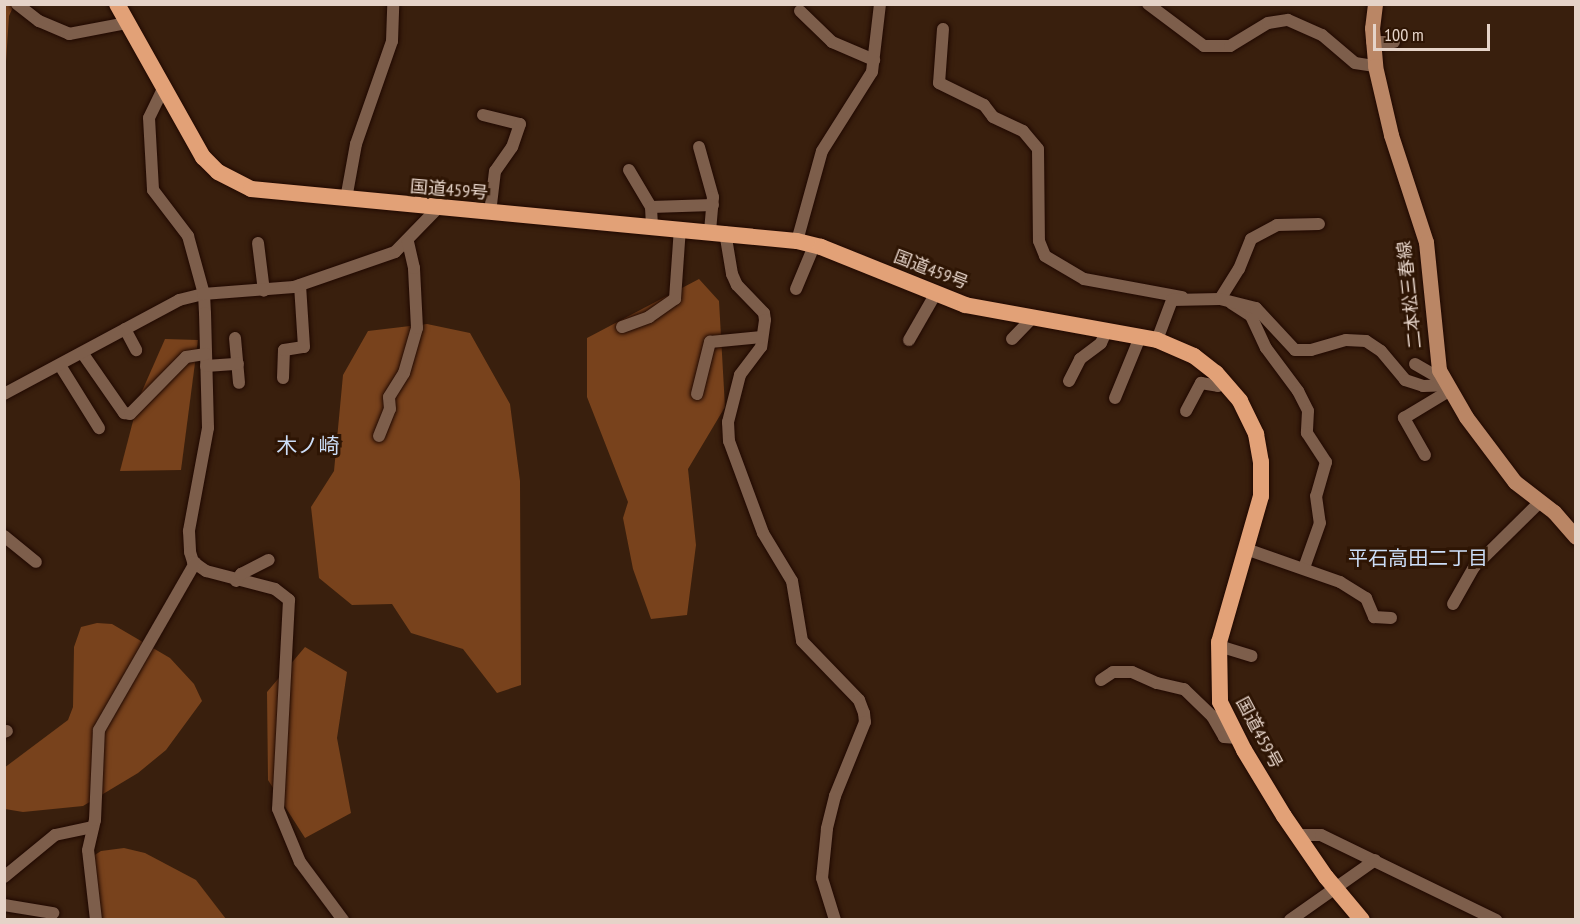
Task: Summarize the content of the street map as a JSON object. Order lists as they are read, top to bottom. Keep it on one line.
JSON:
{"streets":{"highway":["国道459号"],"main road":["二本松三春線"]},"districts":["木ノ崎","平石高田二丁目"],"scale_bar":"100 m"}
